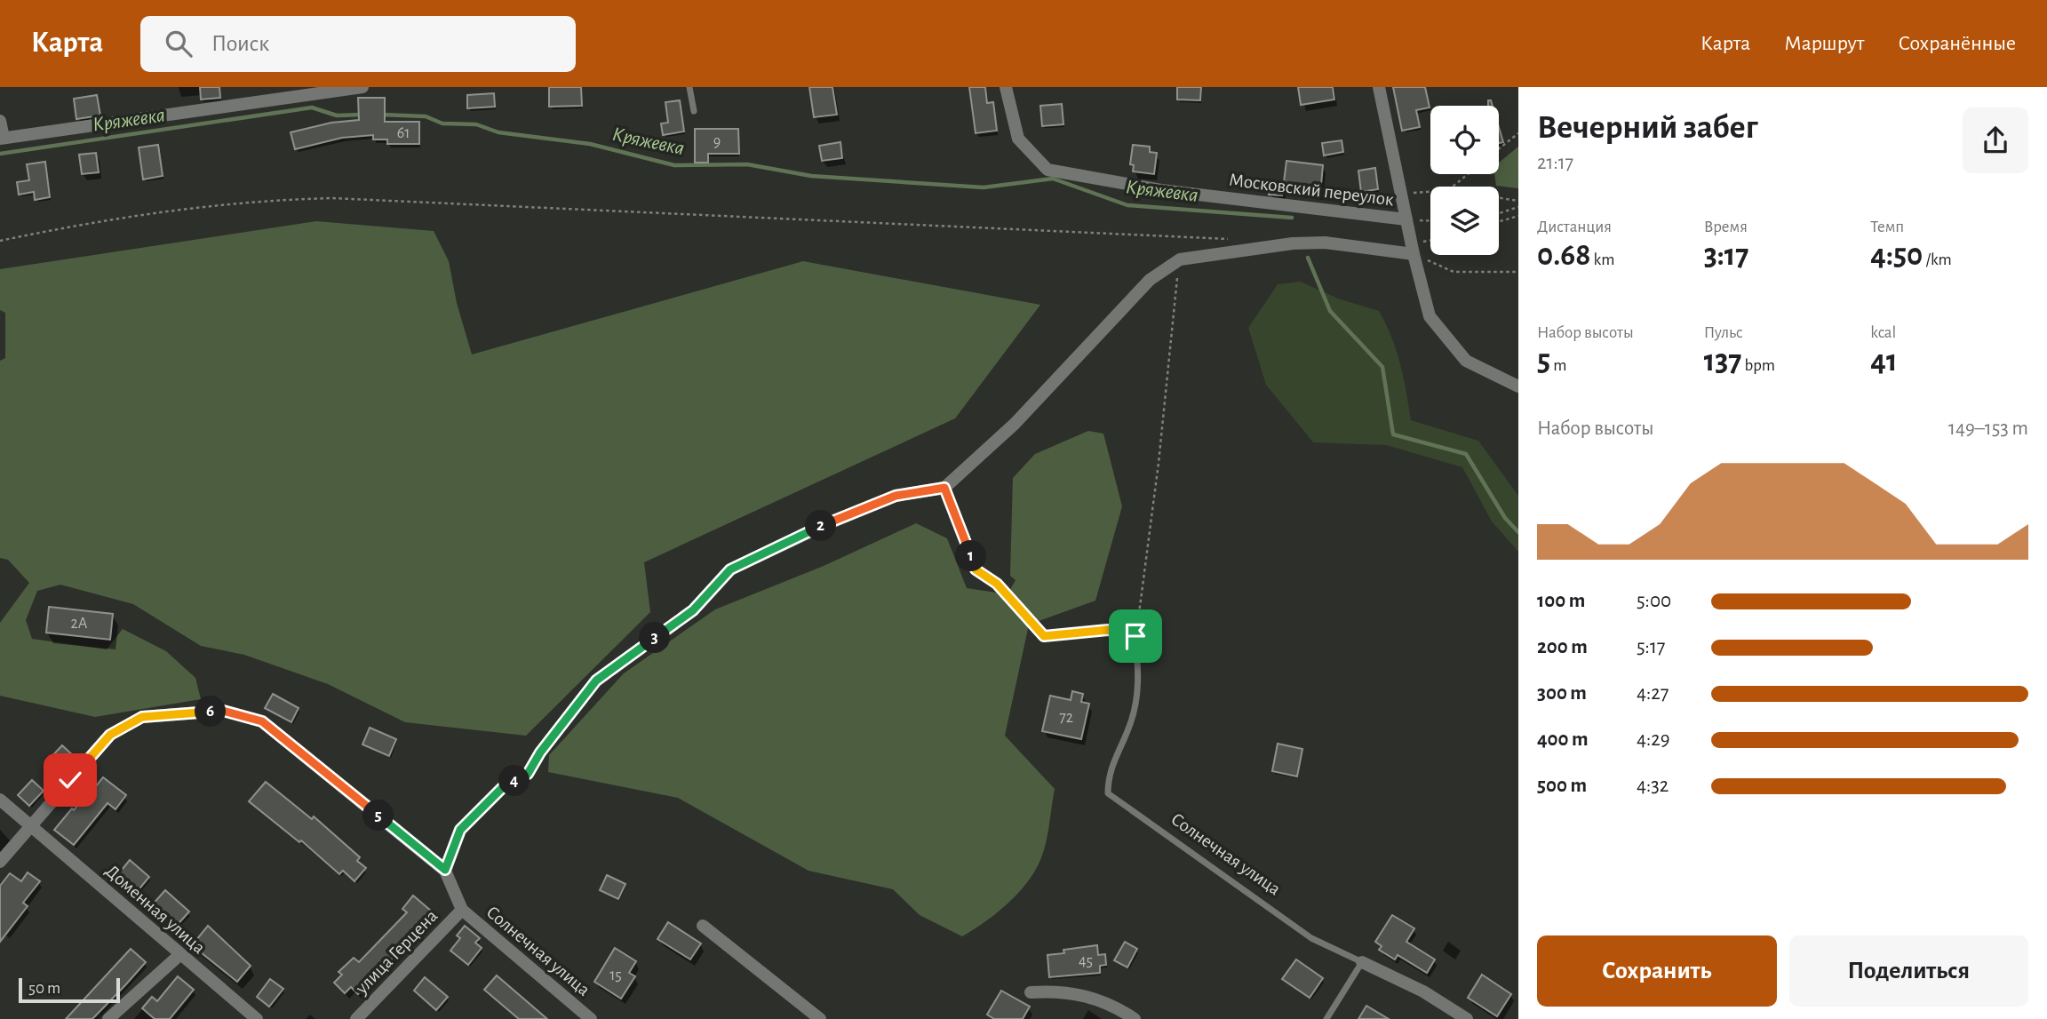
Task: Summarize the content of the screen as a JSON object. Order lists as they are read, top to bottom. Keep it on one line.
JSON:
{"streets":{"street":["Московский переулок","Солнечная улица","Доменная улица","улица Герцена"]},"crossings":[["Солнечная улица","улица Герцена"]],"water":["Кряжевка"],"house_numbers":["61","9","2А","72","45","15"],"scale_bar":"50 m","page":{"header":"Карта","search":"Поиск","nav":["Карта","Маршрут","Сохранённые"],"heading":["Вечерний забег","21:17"],"stats":[["Дистанция","0.68 km"],["Время","3:17"],["Темп","4:50 /km"],["Набор высоты","5 m"],["Пульс","137 bpm"],["kcal","41"]],"chart":["Набор высоты","149–153 m"],"pins":["2","1","3","6","4","5"],"list":[{"name":"100 m","note":"5:00"},{"name":"200 m","note":"5:17"},{"name":"300 m","note":"4:27"},{"name":"400 m","note":"4:29"},{"name":"500 m","note":"4:32"}],"buttons":["Сохранить","Поделиться"],"scale":"50 m"}}
